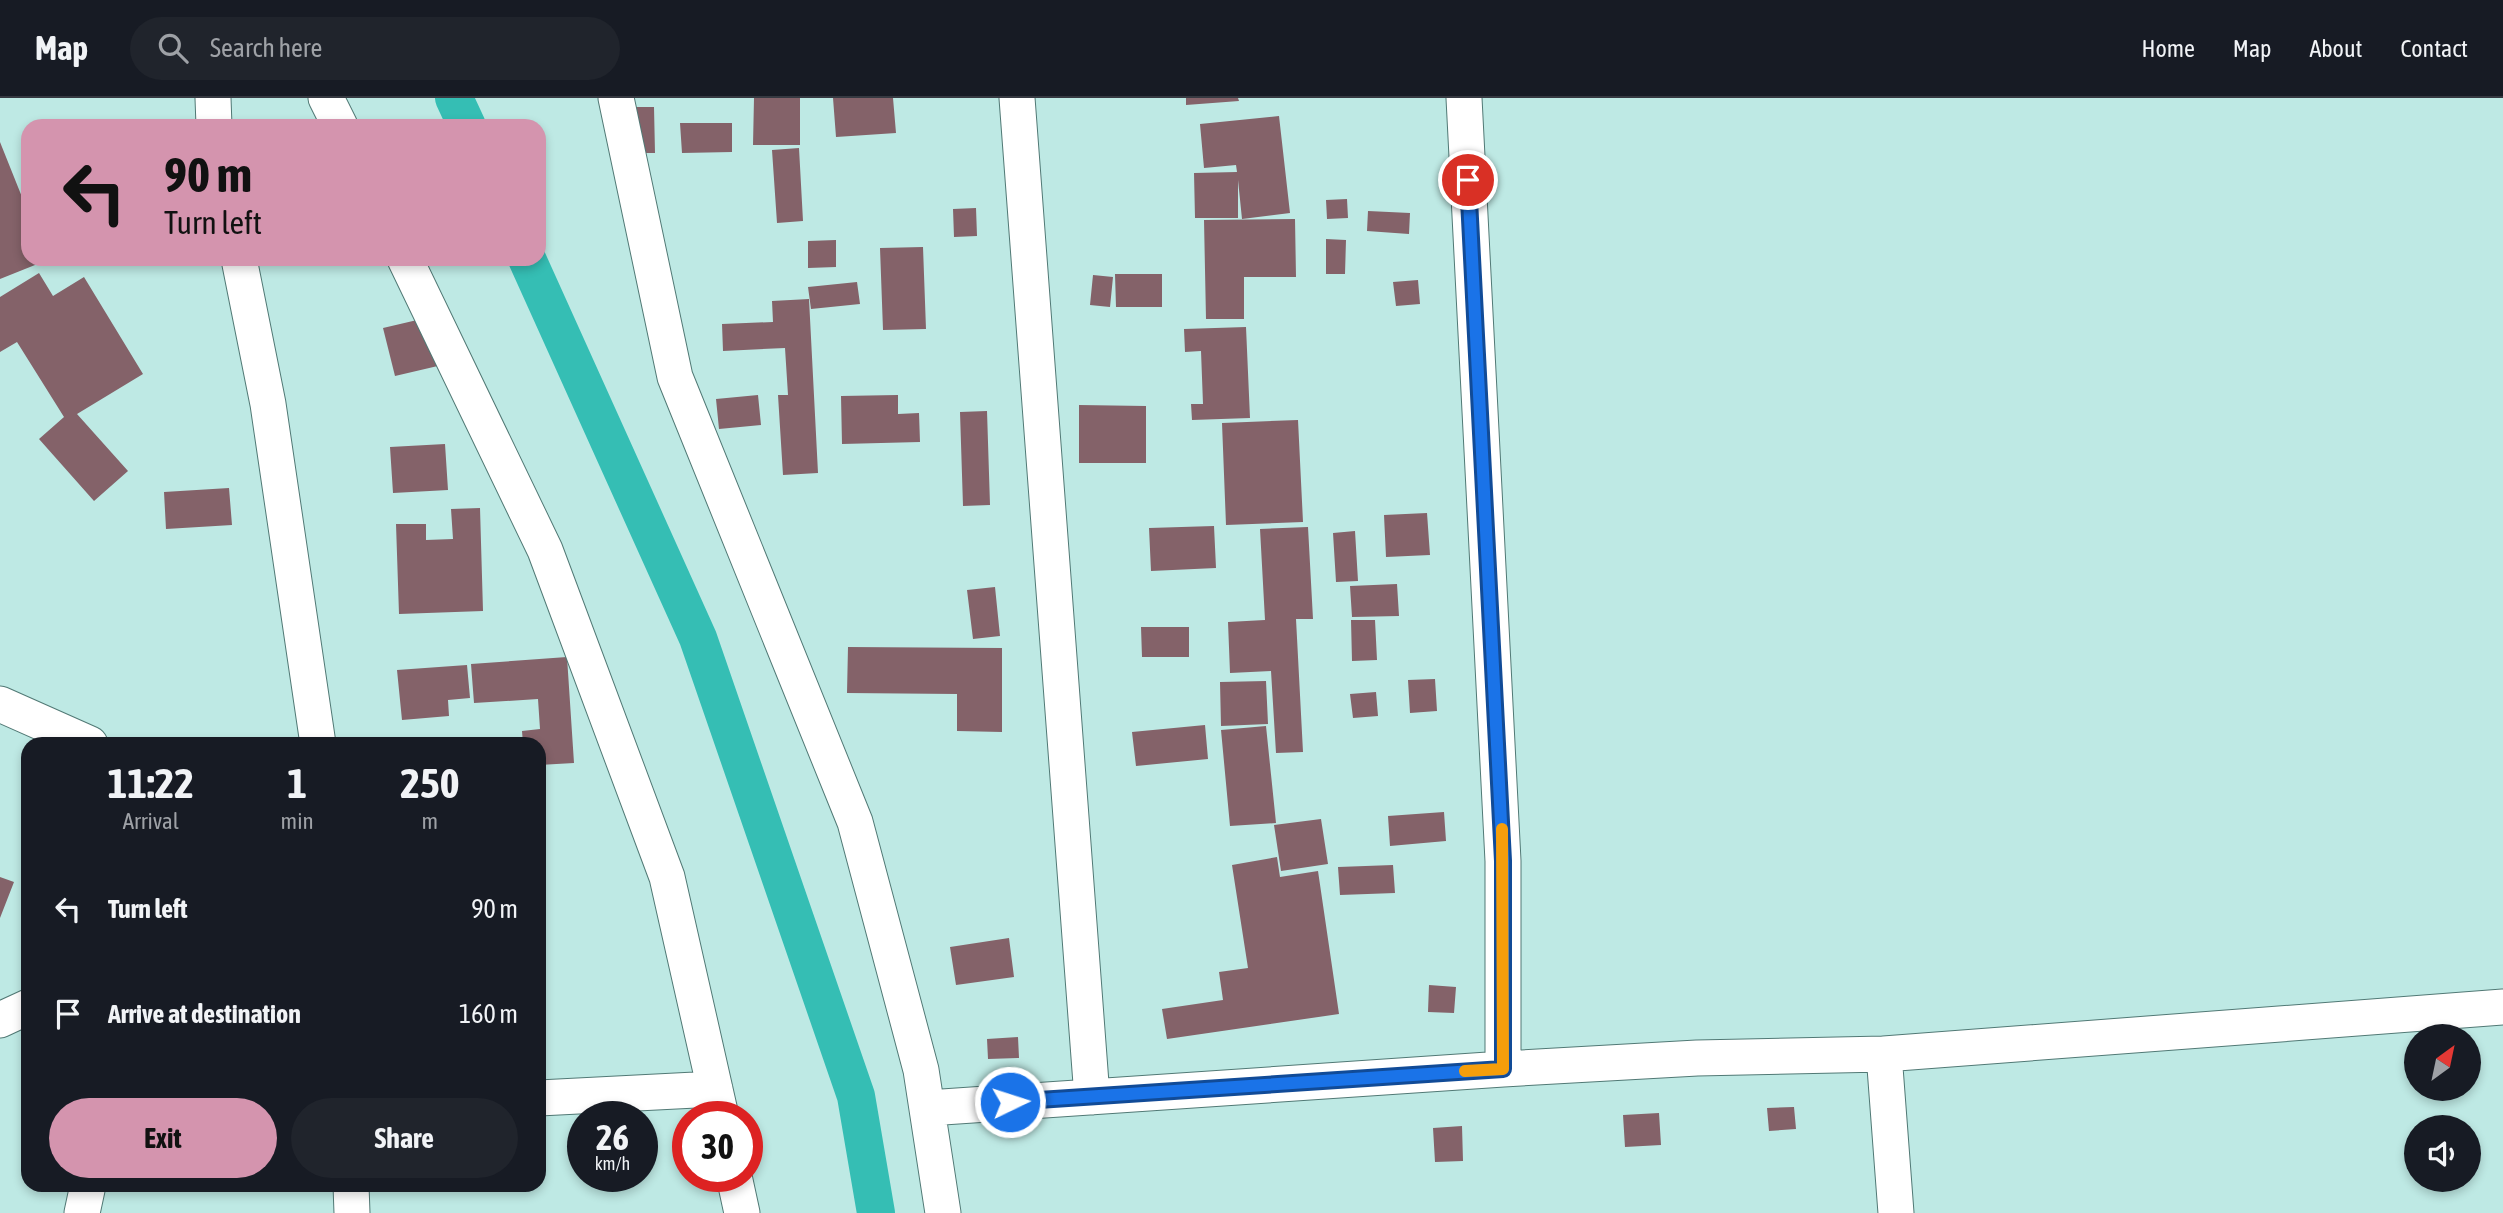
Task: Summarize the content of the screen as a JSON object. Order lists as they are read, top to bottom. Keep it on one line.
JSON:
{"north":"top right","page":{"header":"Map","search":"Search here","nav":["Home","Map","About","Contact"],"turn":["90 m","Turn left"],"eta":["11:22","Arrival","1","min","250","m"],"list":[{"name":"Turn left","value":"90 m"},{"name":"Arrive at destination","value":"160 m"}],"buttons":["Exit","Share"],"speed":"26 km/h","limit":"30"}}
